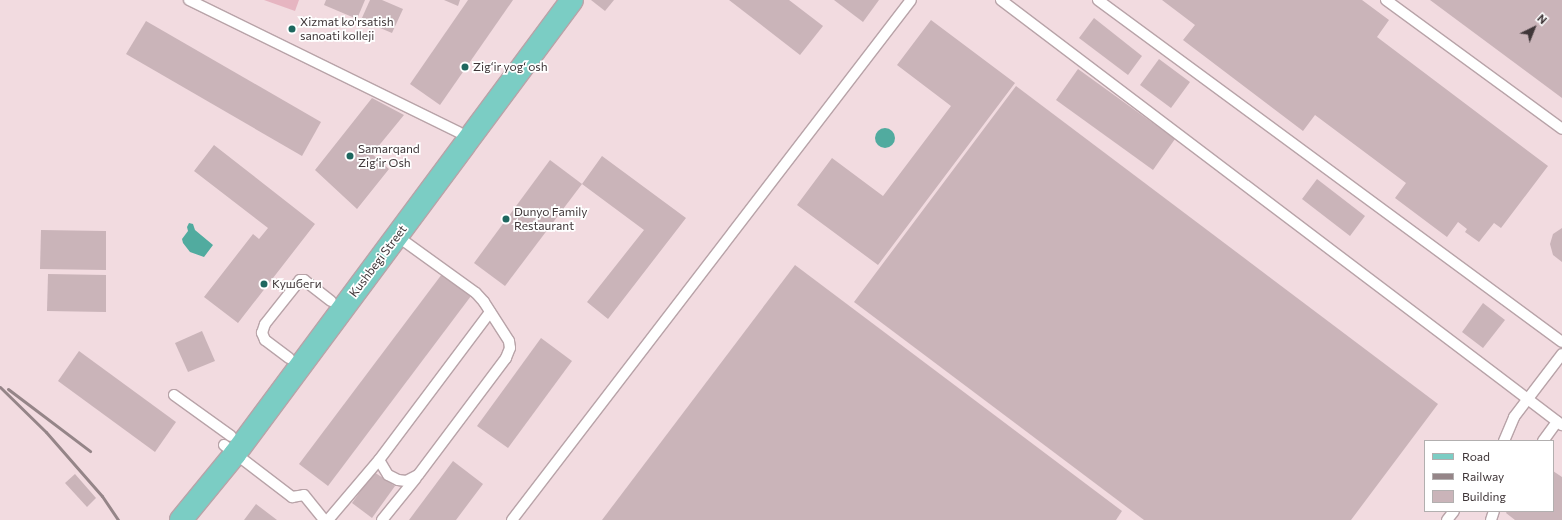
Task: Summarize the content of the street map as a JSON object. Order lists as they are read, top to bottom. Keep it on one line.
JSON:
{"streets":{"main road":["Kushbegi Street"]},"places":["Xizmat ko'rsatish sanoati kolleji","Zigʻir yogʻ osh","Samarqand Zigʻir Osh","Dunyo Family Restaurant","Кушбеги"],"legend":["Road","Railway","Building"],"north":"top right"}
